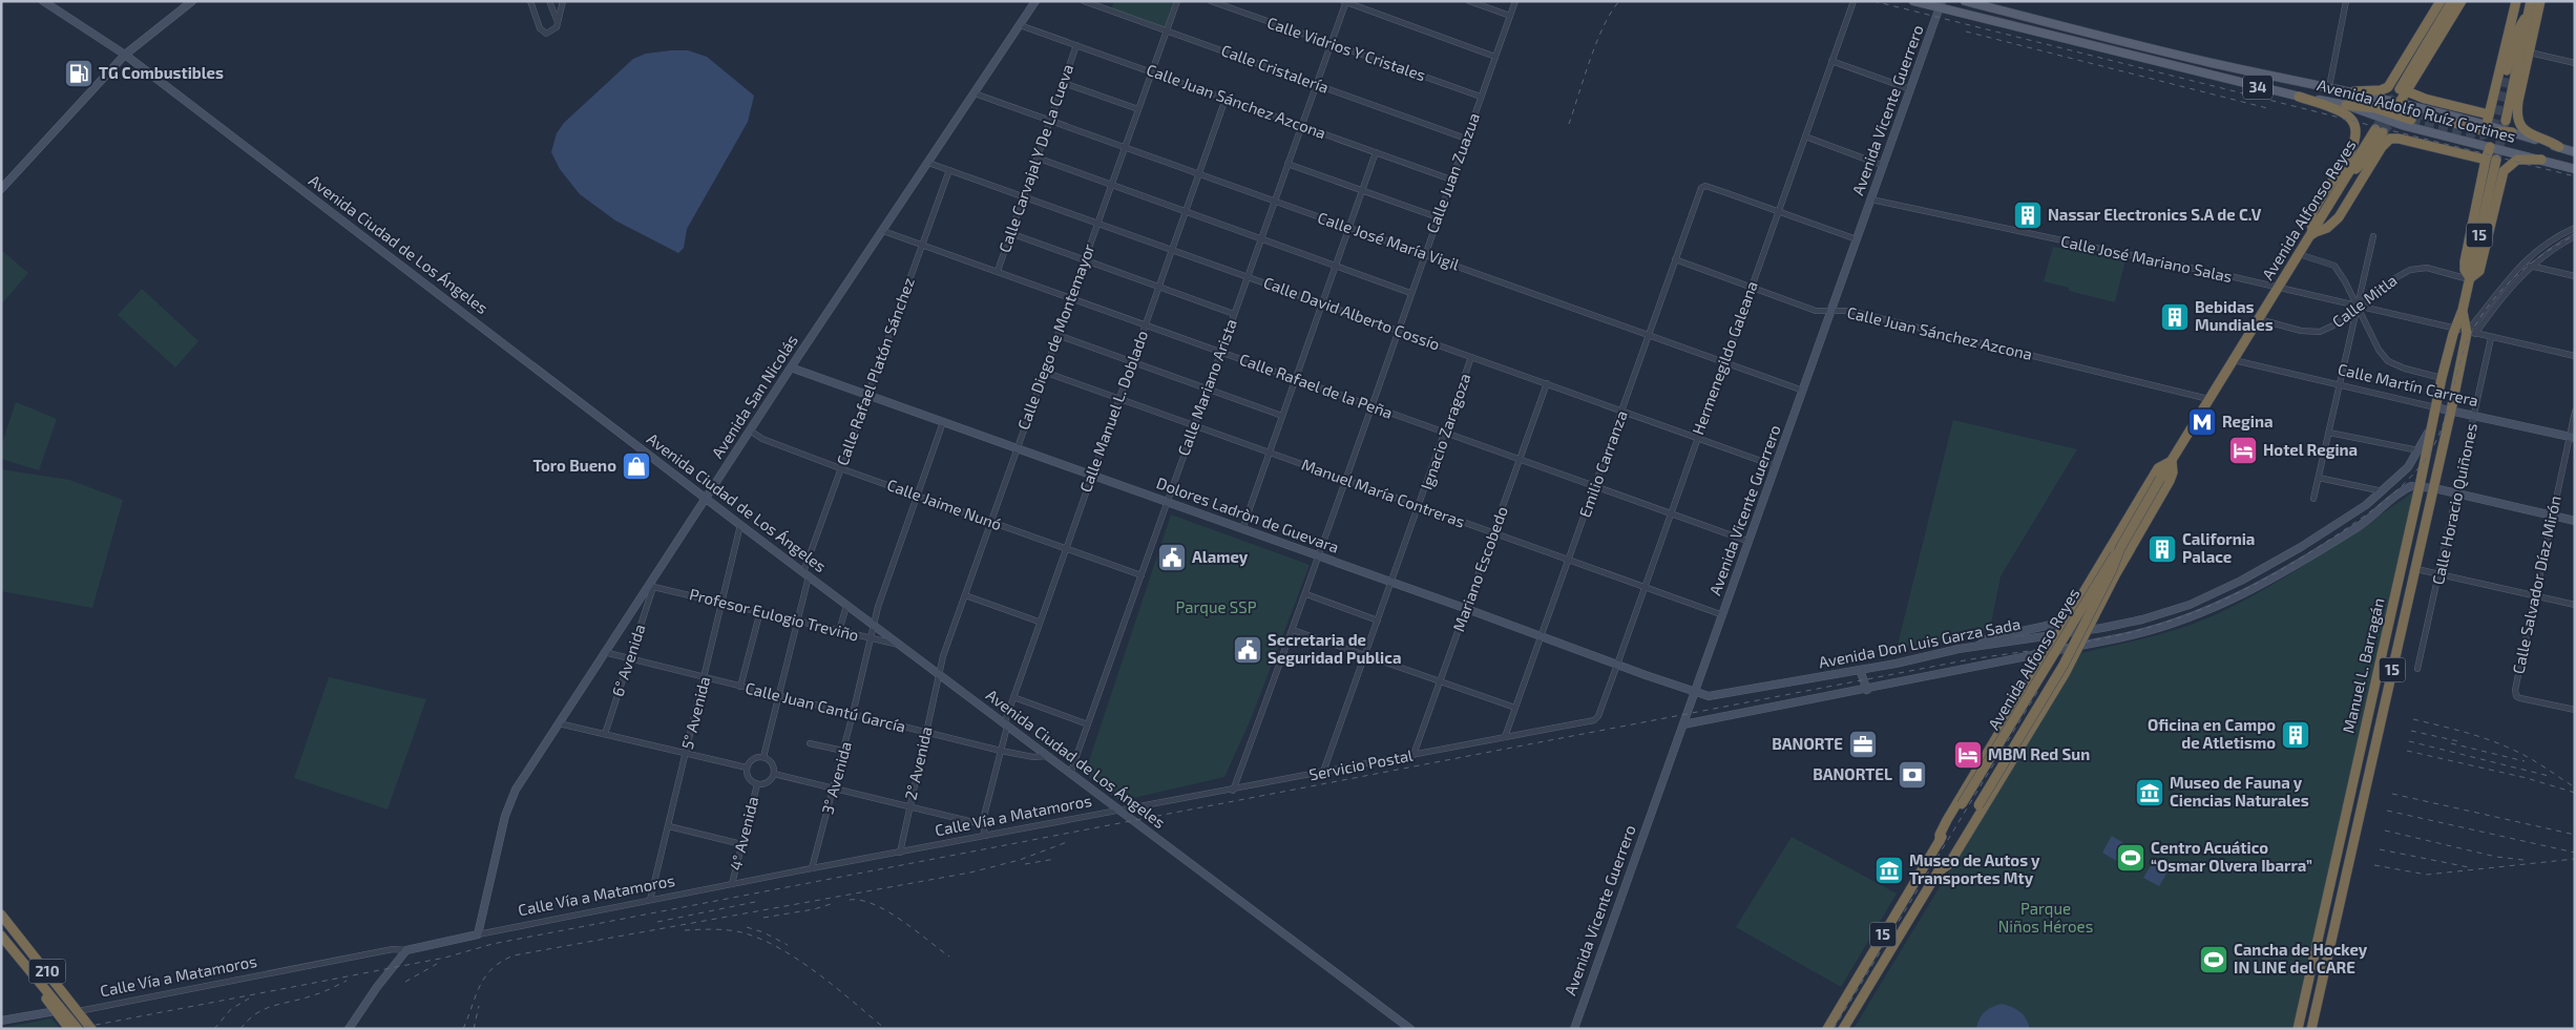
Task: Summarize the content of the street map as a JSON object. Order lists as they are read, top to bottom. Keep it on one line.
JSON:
{"streets":{"highway":["Avenida Alfonso Reyes","15","Manuel L. Barragán","210"],"main road":["34","Avenida Adolfo Ruíz Cortines"],"street":["Calle Vidrios Y Cristales","Calle Cristalería","Calle Juan Sánchez Azcona","Avenida Vicente Guerrero","Calle Carvajal Y De La Cueva","Calle Juan Zuazua","Calle José María Vigil","Avenida Ciudad de Los Ángeles","Calle José Mariano Salas","Calle Mitla","Calle David Alberto Cossío","Calle Diego de Montemayor","Hermenegildo Galeana","Calle Rafael Platón Sánchez","Calle Martín Carrera","Calle Rafael de la Peña","Calle Mariano Arista","Avenida San Nicolás","Calle Manuel L. Doblado","Ignacio Zaragoza","Emilio Carranza","Manuel María Contreras","Calle Horacio Quiñones","Calle Jaime Nunó","Dolores Ladròn de Guevara","Mariano Escobedo","Calle Salvador Díaz Mirón","Profesor Eulogio Treviño","Avenida Don Luis Garza Sada","6° Avenida","Calle Juan Cantú García","5° Avenida","2° Avenida","Servicio Postal","3° Avenida","Calle Vía a Matamoros","4° Avenida"]},"crossings":[["Calle Vidrios Y Cristales","Calle Juan Zuazua"],["Calle Vidrios Y Cristales","Calle Mariano Arista"],["Calle Cristalería","Calle Juan Zuazua"],["Calle Cristalería","Calle Diego de Montemayor"],["Calle Cristalería","Calle Mariano Arista"],["Calle Juan Sánchez Azcona","Avenida Vicente Guerrero"],["Calle Juan Sánchez Azcona","Calle Carvajal Y De La Cueva"],["Calle Juan Sánchez Azcona","Calle Juan Zuazua"],["Calle Juan Sánchez Azcona","Avenida Alfonso Reyes"],["Calle Juan Sánchez Azcona","Calle Diego de Montemayor"],["Calle Juan Sánchez Azcona","Hermenegildo Galeana"],["Calle Juan Sánchez Azcona","Calle Mariano Arista"],["Calle Juan Sánchez Azcona","Avenida San Nicolás"],["Calle Juan Sánchez Azcona","Calle Manuel L. Doblado"],["Calle Juan Sánchez Azcona","Emilio Carranza"],["Avenida Vicente Guerrero","Avenida Adolfo Ruíz Cortines"],["Avenida Vicente Guerrero","Calle José María Vigil"],["Avenida Vicente Guerrero","Calle José Mariano Salas"],["Avenida Vicente Guerrero","Calle David Alberto Cossío"],["Avenida Vicente Guerrero","Calle Rafael de la Peña"],["Avenida Vicente Guerrero","Manuel María Contreras"],["Avenida Vicente Guerrero","Dolores Ladròn de Guevara"],["Avenida Vicente Guerrero","Avenida Don Luis Garza Sada"],["Calle Carvajal Y De La Cueva","Calle José María Vigil"],["Calle Carvajal Y De La Cueva","Calle David Alberto Cossío"],["Calle Carvajal Y De La Cueva","Calle Rafael de la Peña"],["Calle Juan Zuazua","Calle José María Vigil"],["Calle Juan Zuazua","Calle David Alberto Cossío"],["Calle Juan Zuazua","Calle Rafael de la Peña"],["Calle Juan Zuazua","Manuel María Contreras"],["Calle Juan Zuazua","Dolores Ladròn de Guevara"],["Calle Juan Zuazua","Servicio Postal"],["Avenida Alfonso Reyes","Calle José Mariano Salas"],["Avenida Alfonso Reyes","Calle Mitla"],["Avenida Alfonso Reyes","Calle Martín Carrera"],["Calle José María Vigil","Calle Diego de Montemayor"],["Calle José María Vigil","Hermenegildo Galeana"],["Calle José María Vigil","Calle Mariano Arista"],["Calle José María Vigil","Avenida San Nicolás"],["Calle José María Vigil","Calle Manuel L. Doblado"],["Calle José María Vigil","Emilio Carranza"],["Avenida Ciudad de Los Ángeles","Calle Diego de Montemayor"],["Avenida Ciudad de Los Ángeles","Calle Rafael Platón Sánchez"],["Avenida Ciudad de Los Ángeles","Calle Mariano Arista"],["Avenida Ciudad de Los Ángeles","Avenida San Nicolás"],["Avenida Ciudad de Los Ángeles","Calle Manuel L. Doblado"],["Avenida Ciudad de Los Ángeles","Profesor Eulogio Treviño"],["Avenida Ciudad de Los Ángeles","Calle Juan Cantú García"],["Avenida Ciudad de Los Ángeles","5° Avenida"],["Avenida Ciudad de Los Ángeles","2° Avenida"],["Avenida Ciudad de Los Ángeles","Servicio Postal"],["Avenida Ciudad de Los Ángeles","3° Avenida"],["Avenida Ciudad de Los Ángeles","Calle Vía a Matamoros"],["Calle José Mariano Salas","Calle Mitla"],["Calle José Mariano Salas","Calle Horacio Quiñones"],["Calle José Mariano Salas","Manuel L. Barragán"],["Calle Mitla","Manuel L. Barragán"],["Calle David Alberto Cossío","Calle Diego de Montemayor"],["Calle David Alberto Cossío","Hermenegildo Galeana"],["Calle David Alberto Cossío","Calle Rafael Platón Sánchez"],["Calle David Alberto Cossío","Calle Mariano Arista"],["Calle David Alberto Cossío","Avenida San Nicolás"],["Calle David Alberto Cossío","Calle Manuel L. Doblado"],["Calle David Alberto Cossío","Ignacio Zaragoza"],["Calle David Alberto Cossío","Emilio Carranza"],["Calle David Alberto Cossío","Mariano Escobedo"],["Calle Diego de Montemayor","Calle Rafael de la Peña"],["Calle Diego de Montemayor","Manuel María Contreras"],["Calle Diego de Montemayor","Calle Jaime Nunó"],["Calle Diego de Montemayor","Dolores Ladròn de Guevara"],["Calle Diego de Montemayor","2° Avenida"],["Hermenegildo Galeana","Calle Rafael de la Peña"],["Hermenegildo Galeana","Emilio Carranza"],["Hermenegildo Galeana","Manuel María Contreras"],["Hermenegildo Galeana","Dolores Ladròn de Guevara"],["Hermenegildo Galeana","Servicio Postal"],["Calle Rafael Platón Sánchez","Calle Rafael de la Peña"],["Calle Rafael Platón Sánchez","Calle Jaime Nunó"],["Calle Rafael Platón Sánchez","Dolores Ladròn de Guevara"],["Calle Martín Carrera","Calle Horacio Quiñones"],["Calle Martín Carrera","Calle Salvador Díaz Mirón"],["Calle Martín Carrera","Manuel L. Barragán"],["Calle Rafael de la Peña","Calle Mariano Arista"],["Calle Rafael de la Peña","Avenida San Nicolás"],["Calle Rafael de la Peña","Calle Manuel L. Doblado"],["Calle Rafael de la Peña","Ignacio Zaragoza"],["Calle Rafael de la Peña","Emilio Carranza"],["Calle Rafael de la Peña","Mariano Escobedo"],["Calle Mariano Arista","Manuel María Contreras"],["Calle Mariano Arista","Calle Jaime Nunó"],["Calle Mariano Arista","Dolores Ladròn de Guevara"],["Avenida San Nicolás","Calle Jaime Nunó"],["Avenida San Nicolás","Dolores Ladròn de Guevara"],["Avenida San Nicolás","Profesor Eulogio Treviño"],["Avenida San Nicolás","6° Avenida"],["Avenida San Nicolás","Calle Juan Cantú García"],["Avenida San Nicolás","Calle Vía a Matamoros"],["Calle Manuel L. Doblado","Manuel María Contreras"],["Calle Manuel L. Doblado","Calle Jaime Nunó"],["Calle Manuel L. Doblado","Dolores Ladròn de Guevara"],["Calle Manuel L. Doblado","Calle Juan Cantú García"],["Ignacio Zaragoza","Manuel María Contreras"],["Ignacio Zaragoza","Dolores Ladròn de Guevara"],["Ignacio Zaragoza","Servicio Postal"],["Emilio Carranza","Manuel María Contreras"],["Emilio Carranza","Dolores Ladròn de Guevara"],["Emilio Carranza","Servicio Postal"],["Manuel María Contreras","Mariano Escobedo"],["Dolores Ladròn de Guevara","Mariano Escobedo"],["Dolores Ladròn de Guevara","Avenida Don Luis Garza Sada"],["Mariano Escobedo","Servicio Postal"],["Profesor Eulogio Treviño","6° Avenida"],["Profesor Eulogio Treviño","5° Avenida"],["Profesor Eulogio Treviño","3° Avenida"],["Avenida Don Luis Garza Sada","Manuel L. Barragán"],["6° Avenida","Calle Juan Cantú García"],["Calle Juan Cantú García","5° Avenida"],["Calle Juan Cantú García","2° Avenida"],["Calle Juan Cantú García","3° Avenida"],["5° Avenida","Calle Vía a Matamoros"],["2° Avenida","Calle Vía a Matamoros"],["Servicio Postal","Calle Vía a Matamoros"],["3° Avenida","Calle Vía a Matamoros"],["Calle Vía a Matamoros","4° Avenida"],["Calle Vía a Matamoros","210"]],"parks":["Parque SSP","Parque Niños Héroes"],"places":{"fuel station":["TG Combustibles"],"building":["Nassar Electronics S.A de C.V","Bebidas Mundiales","California Palace","Oficina en Campo de Atletismo"],"metro station":["Regina"],"hotel":["Hotel Regina","MBM Red Sun"],"shop":["Toro Bueno"],"public building":["Alamey","Secretaria de Seguridad Publica"],"office":["BANORTE"],"bank":["BANORTEL"],"museum":["Museo de Fauna y Ciencias Naturales","Museo de Autos y Transportes Mty"],"sports":["Centro Acuático “Osmar Olvera Ibarra”","Cancha de Hockey IN LINE del CARE"]}}
